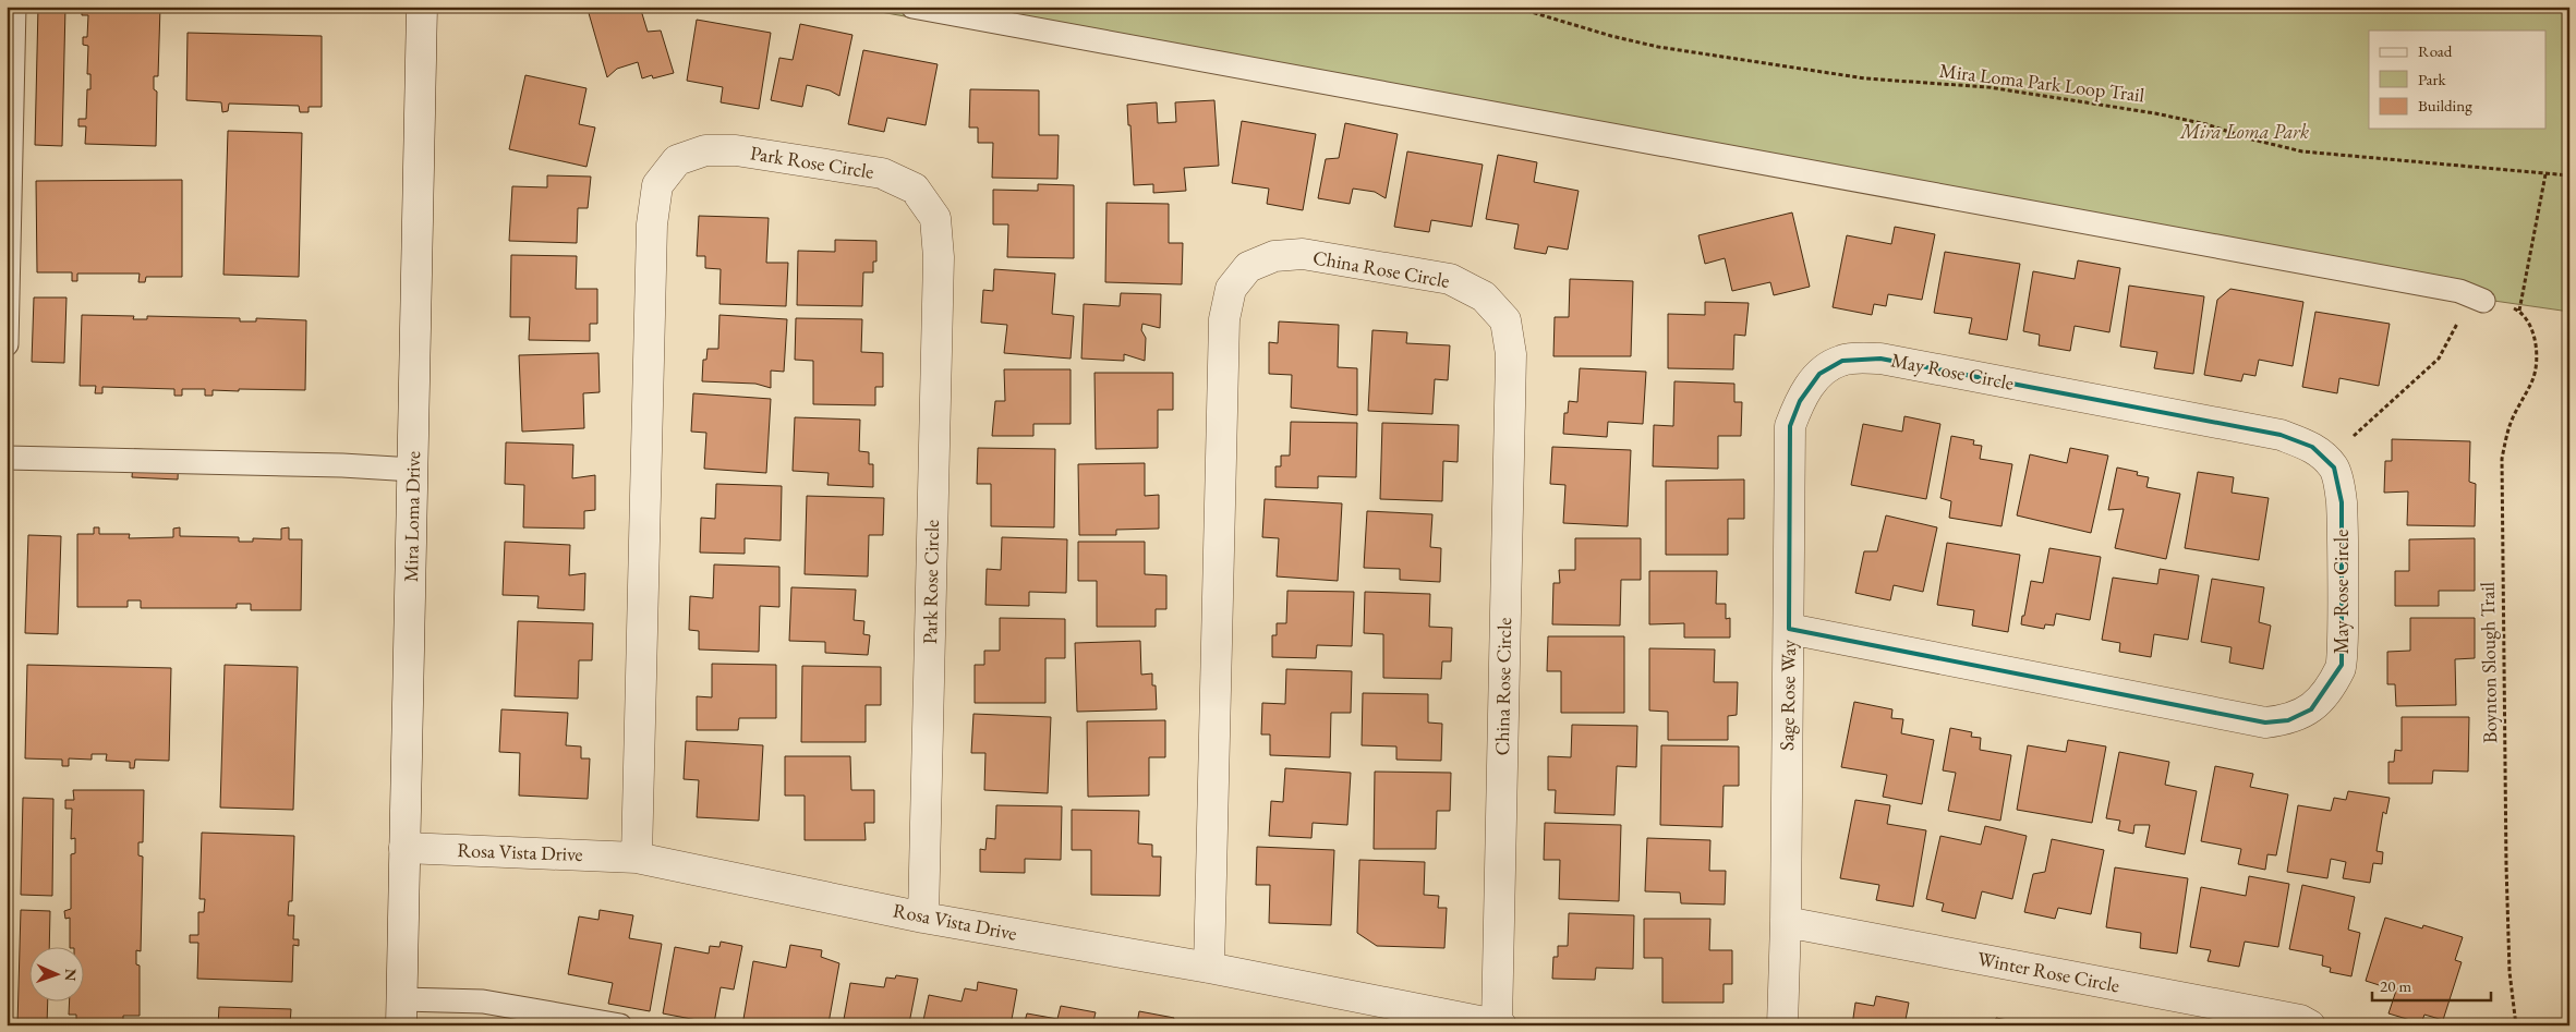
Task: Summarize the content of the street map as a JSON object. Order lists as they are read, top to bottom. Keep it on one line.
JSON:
{"streets":{"street":["Park Rose Circle","China Rose Circle","May Rose Circle","Mira Loma Drive","Sage Rose Way","Rosa Vista Drive","Winter Rose Circle"],"path":["Mira Loma Park Loop Trail","Boynton Slough Trail"]},"crossings":[["Park Rose Circle","Rosa Vista Drive"],["China Rose Circle","Rosa Vista Drive"],["May Rose Circle","Sage Rose Way"],["Mira Loma Drive","Rosa Vista Drive"],["Sage Rose Way","Winter Rose Circle"]],"parks":["Mira Loma Park"],"legend":["Road","Park","Building"],"scale_bar":"20 m","north":"right"}
